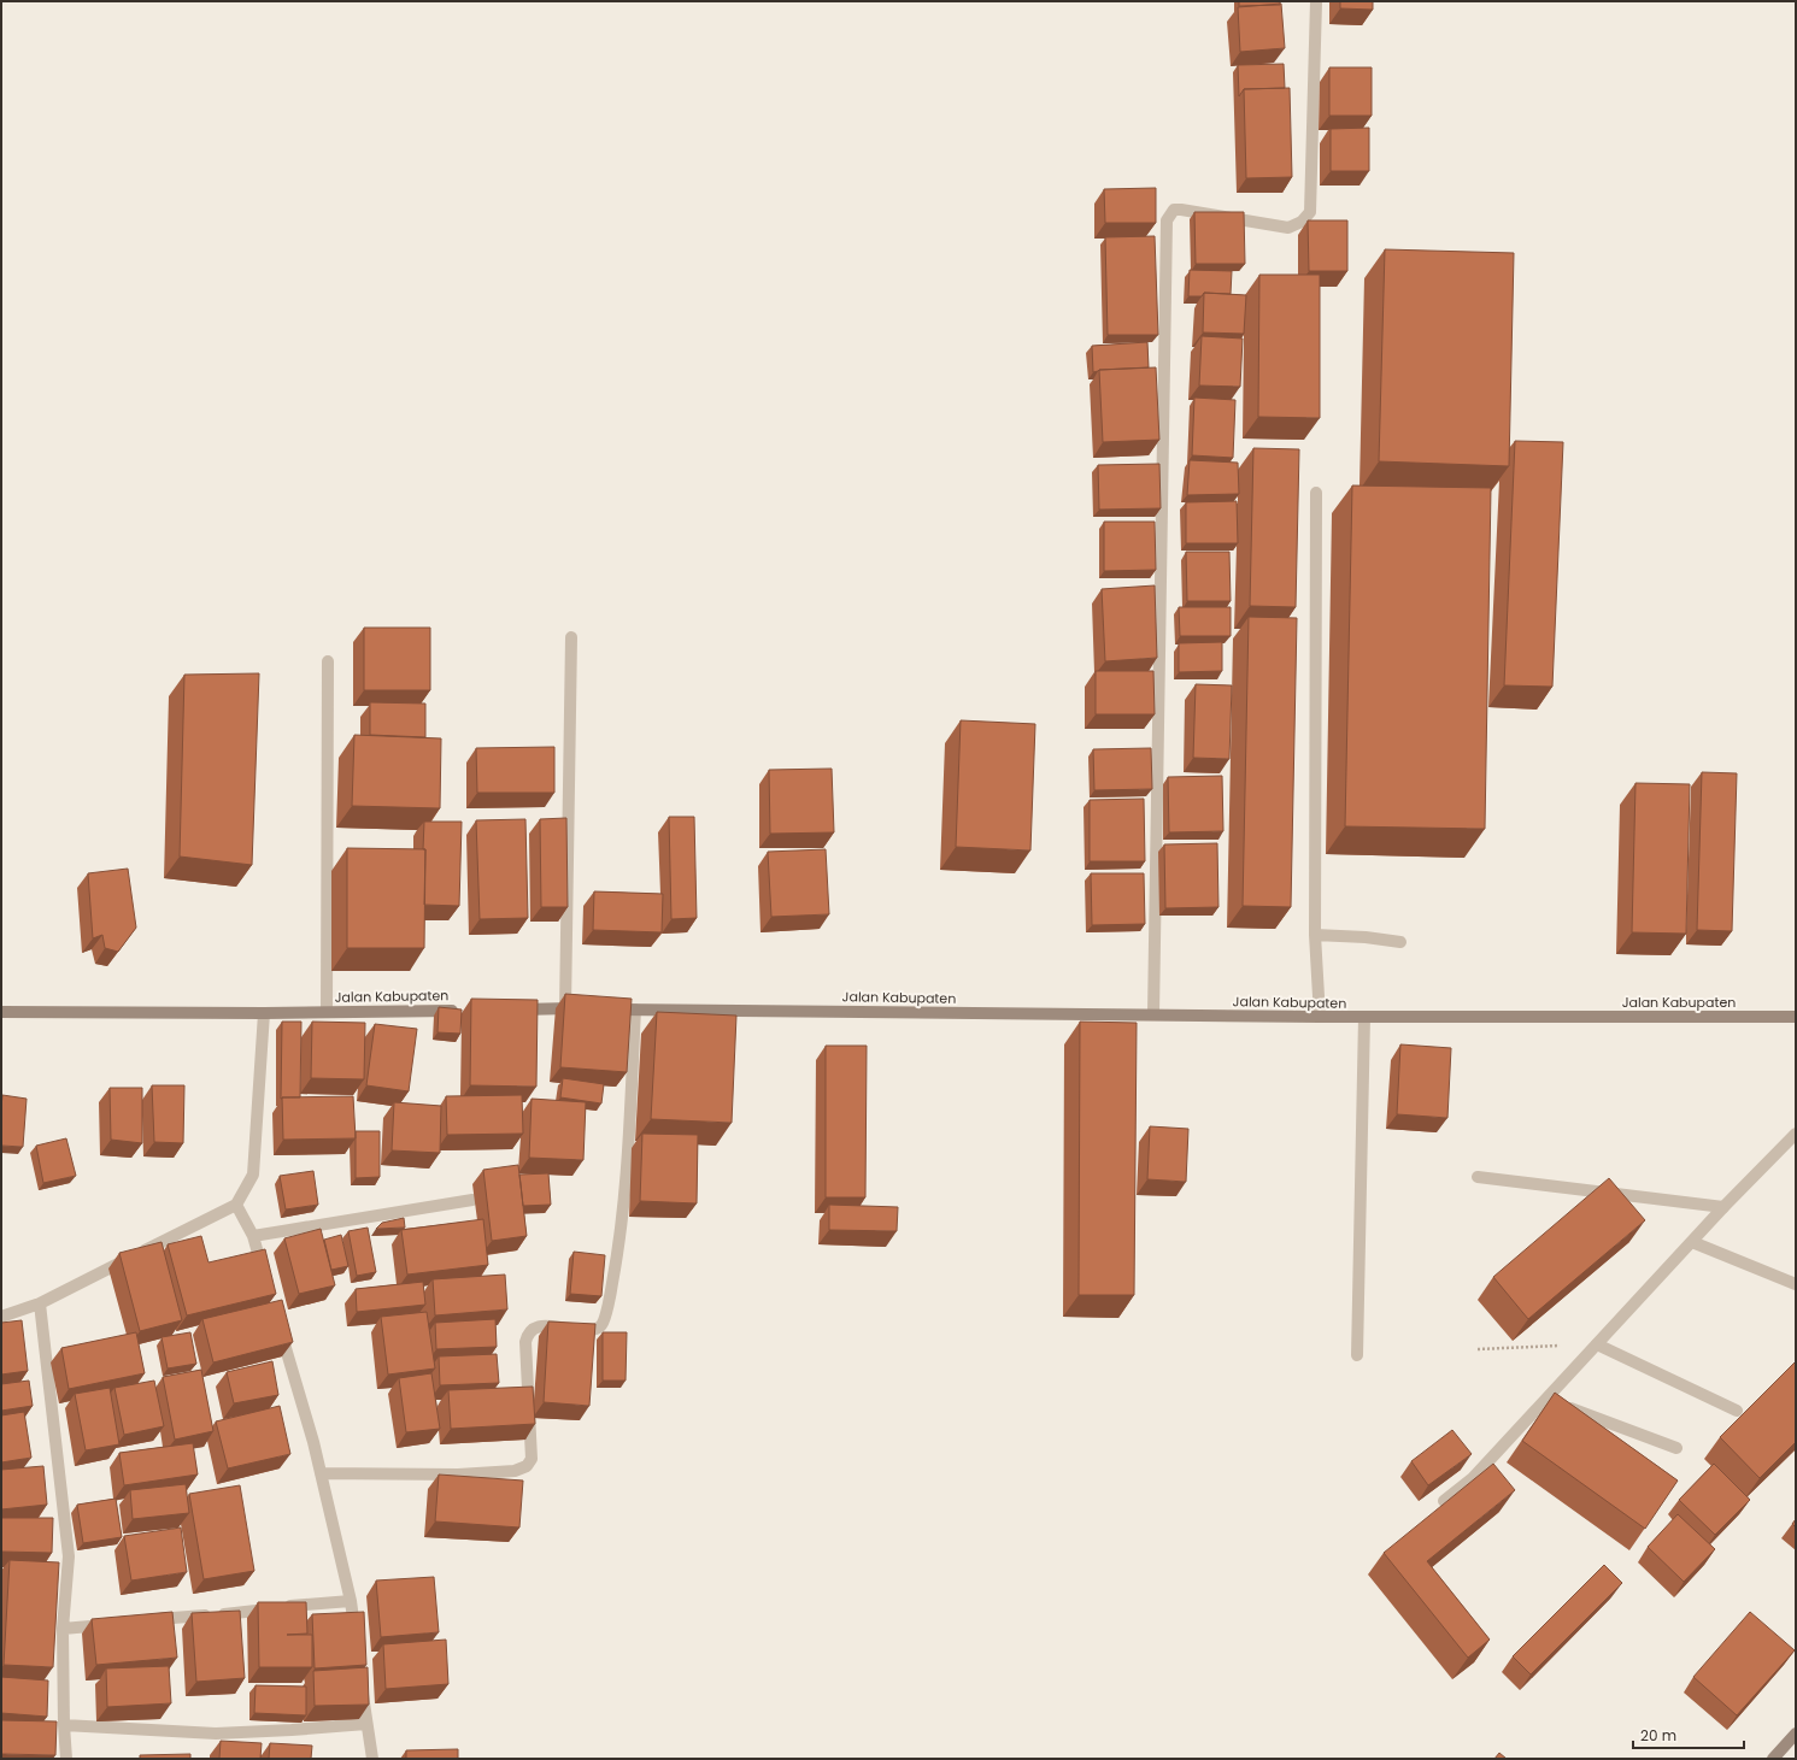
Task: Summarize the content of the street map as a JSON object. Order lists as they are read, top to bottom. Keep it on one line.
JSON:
{"streets":{"main road":["Jalan Kabupaten"]},"scale_bar":"20 m"}
